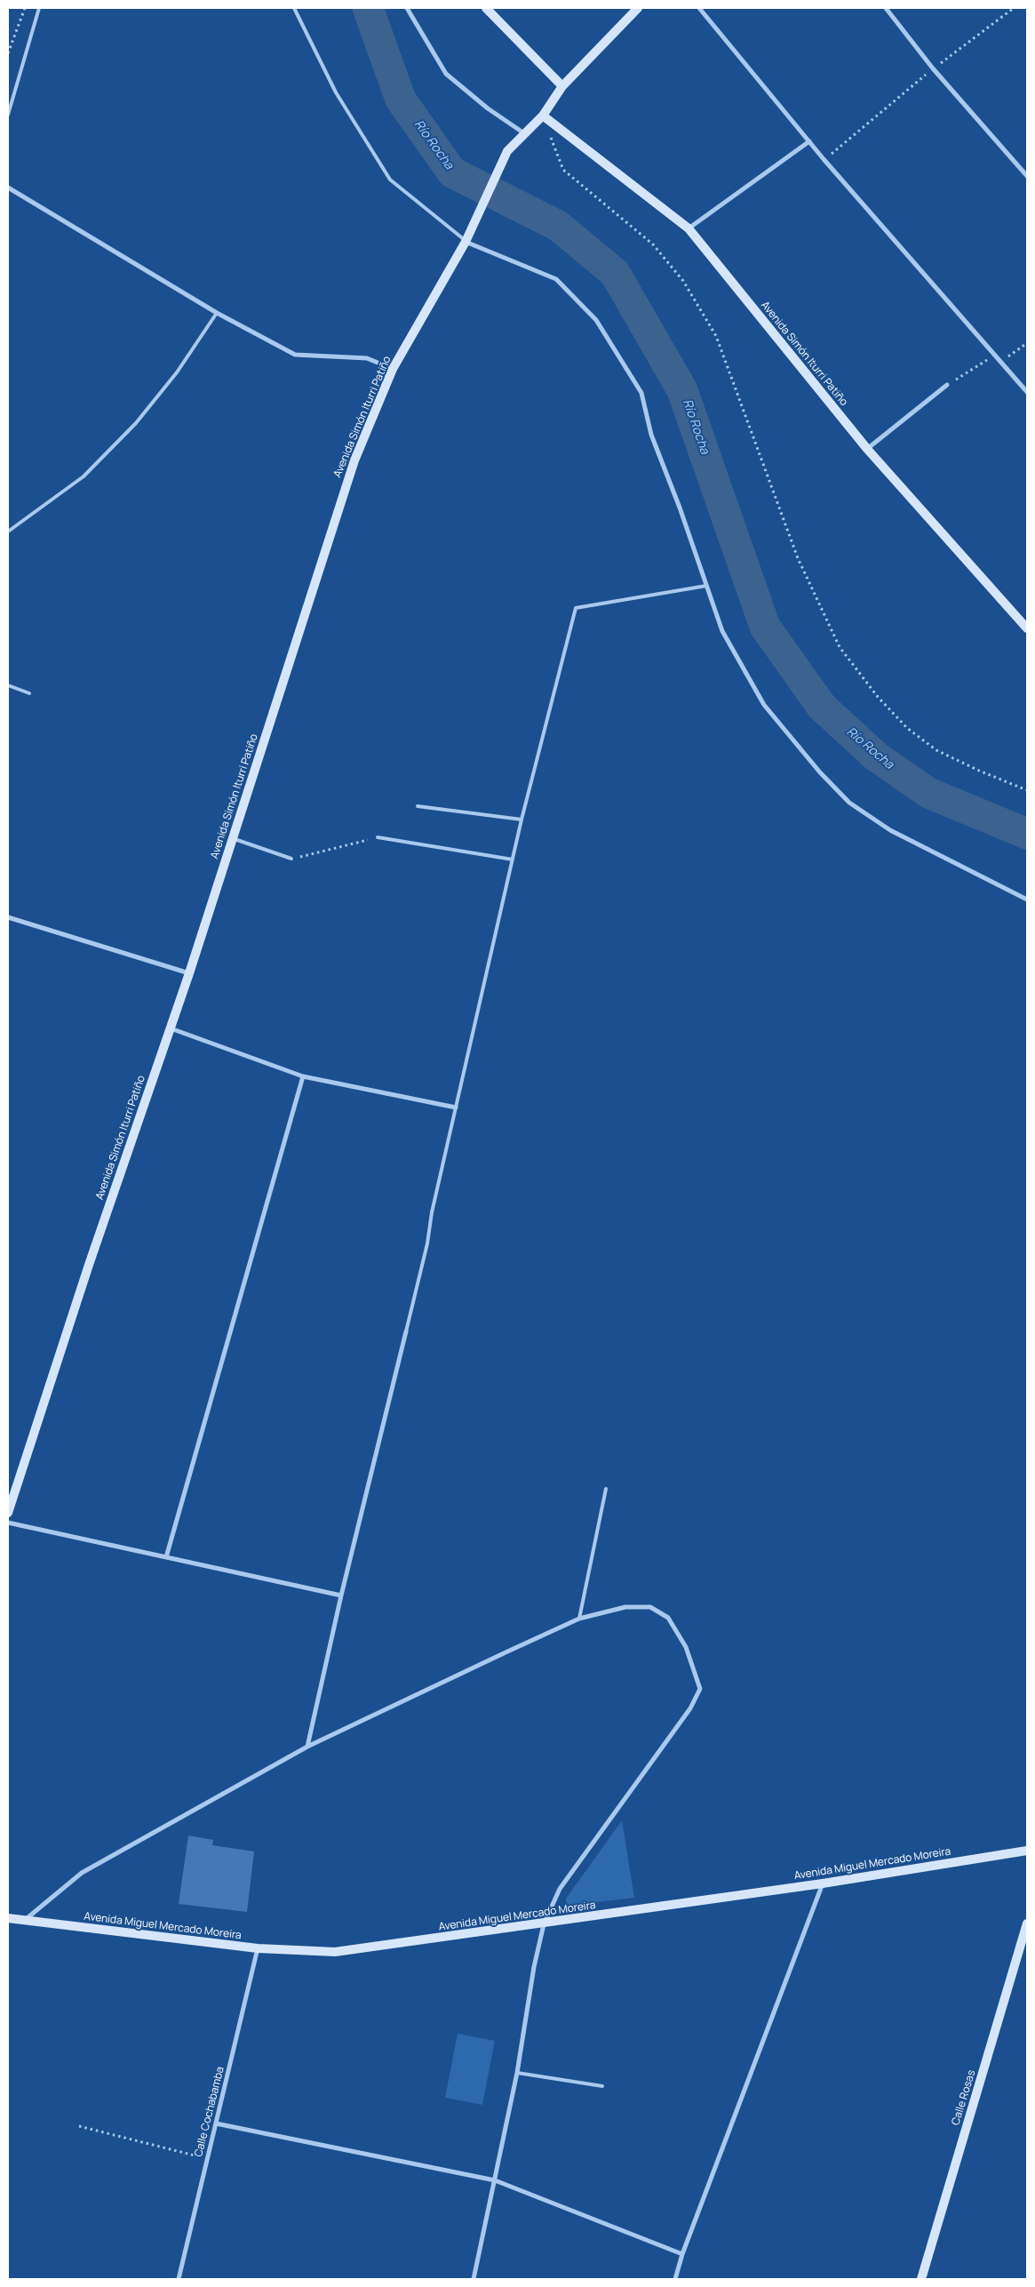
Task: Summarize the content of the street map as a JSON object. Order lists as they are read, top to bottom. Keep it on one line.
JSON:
{"streets":{"street":["Avenida Simón Iturri Patiño","Avenida Miguel Mercado Moreira","Calle Rosas","Calle Cochabamba"]},"crossings":[["Avenida Miguel Mercado Moreira","Calle Cochabamba"]],"water":["Río Rocha"]}
